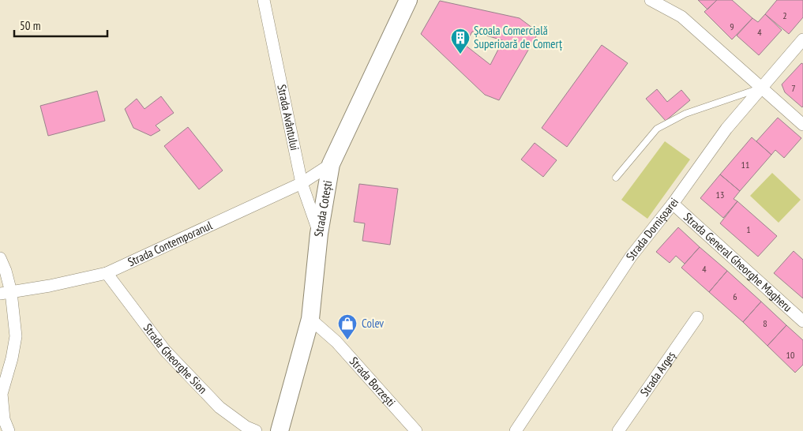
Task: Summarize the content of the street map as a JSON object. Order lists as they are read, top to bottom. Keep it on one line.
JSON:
{"streets":{"street":["Strada Avântului","Strada Cotești","Strada Dornișoarei","Strada Contemporanul","Strada General Gheorghe Magheru","Strada Gheorghe Sion","Strada Argeș","Strada Borzești"]},"crossings":[["Strada Avântului","Strada Cotești"],["Strada Avântului","Strada Contemporanul"],["Strada Cotești","Strada Contemporanul"],["Strada Cotești","Strada Borzești"],["Strada Dornișoarei","Strada General Gheorghe Magheru"],["Strada Contemporanul","Strada Gheorghe Sion"]],"places":{"building":["Școala Comercială Superioară de Comerț"],"shop":["Colev"]},"house_numbers":["2","9","4","7","11","13","1","4","6","8","10"],"scale_bar":"50 m"}
